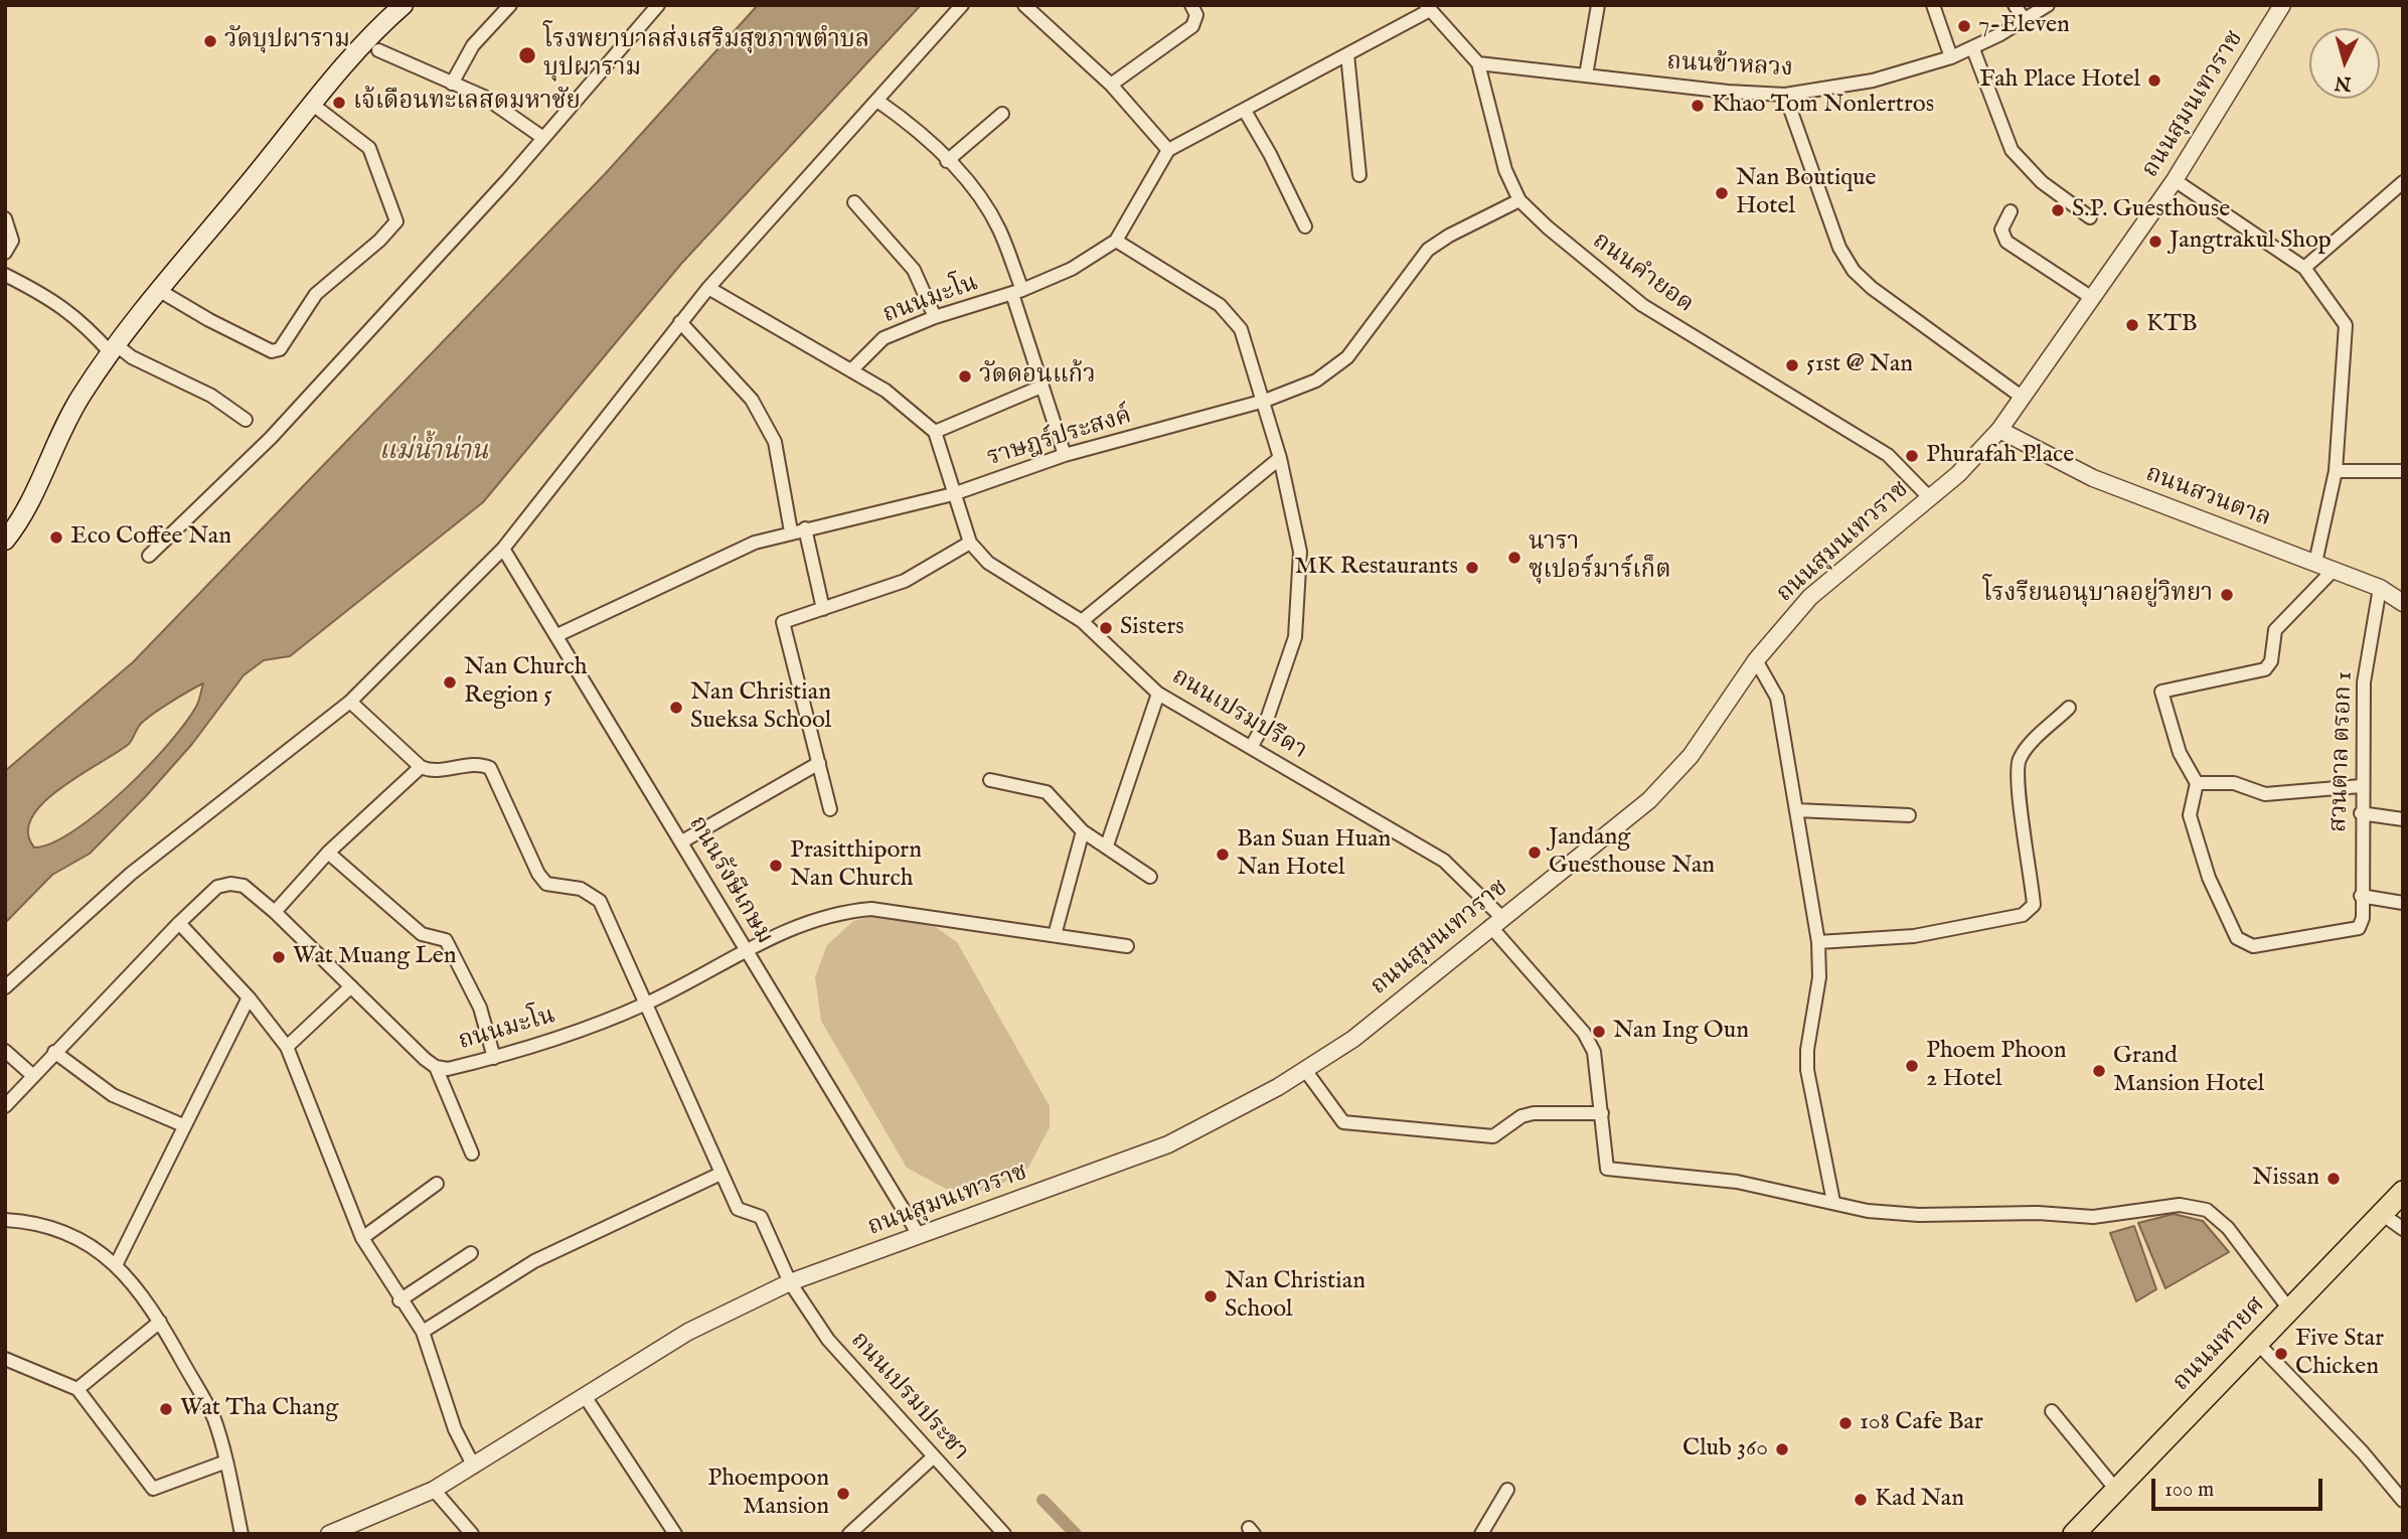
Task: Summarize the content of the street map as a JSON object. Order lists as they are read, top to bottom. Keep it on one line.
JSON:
{"streets":{"main road":["ถนนมหายศ"],"street":["ถนนข้าหลวง","ถนนสุมนเทวราช","ถนนคำยอด","ถนนมะโน","ราษฎร์ประสงค์","ถนนสวนตาล","ถนนเปรมปรีดา","สวนตาล ตรอก 1","ถนนรังษีเกษม","ถนนเปรมประชา"]},"crossings":[["ถนนข้าหลวง","ถนนคำยอด"],["ถนนสุมนเทวราช","ถนนคำยอด"],["ถนนสุมนเทวราช","ถนนสวนตาล"],["ถนนสุมนเทวราช","ถนนเปรมปรีดา"],["ถนนสุมนเทวราช","ถนนรังษีเกษม"],["ถนนสุมนเทวราช","ถนนเปรมประชา"],["ถนนคำยอด","ราษฎร์ประสงค์"],["ถนนมะโน","ถนนเปรมปรีดา"],["ถนนมะโน","ถนนรังษีเกษม"],["ถนนมะโน","ถนนเปรมประชา"],["ราษฎร์ประสงค์","ถนนเปรมปรีดา"],["ราษฎร์ประสงค์","ถนนรังษีเกษม"],["ถนนสวนตาล","สวนตาล ตรอก 1"]],"water":["แม่น้ำน่าน"],"places":["7-Eleven","วัดบุปผาราม","โรงพยาบาลส่งเสริมสุขภาพตำบล บุปผาราม","Fah Place Hotel","เจ้เดือนทะเลสดมหาชัย","Khao Tom Nonlertros","Nan Boutique Hotel","S.P. Guesthouse","Jangtrakul Shop","KTB","51st @ Nan","วัดดอนแก้ว","Phurafah Place","Eco Coffee Nan","นารา ซุเปอร์มาร์เก็ต","MK Restaurants","โรงรียนอนุบาลอยู่วิทยา","Sisters","Nan Church Region 5","Nan Christian Sueksa School","Jandang Guesthouse Nan","Ban Suan Huan Nan Hotel","Prasitthiporn Nan Church","Wat Muang Len","Nan Ing Oun","Phoem Phoon 2 Hotel","Grand Mansion Hotel","Nissan","Nan Christian School","Five Star Chicken","Wat Tha Chang","108 Cafe Bar","Club 360","Phoempoon Mansion","Kad Nan"],"scale_bar":"100 m","north":"bottom"}
